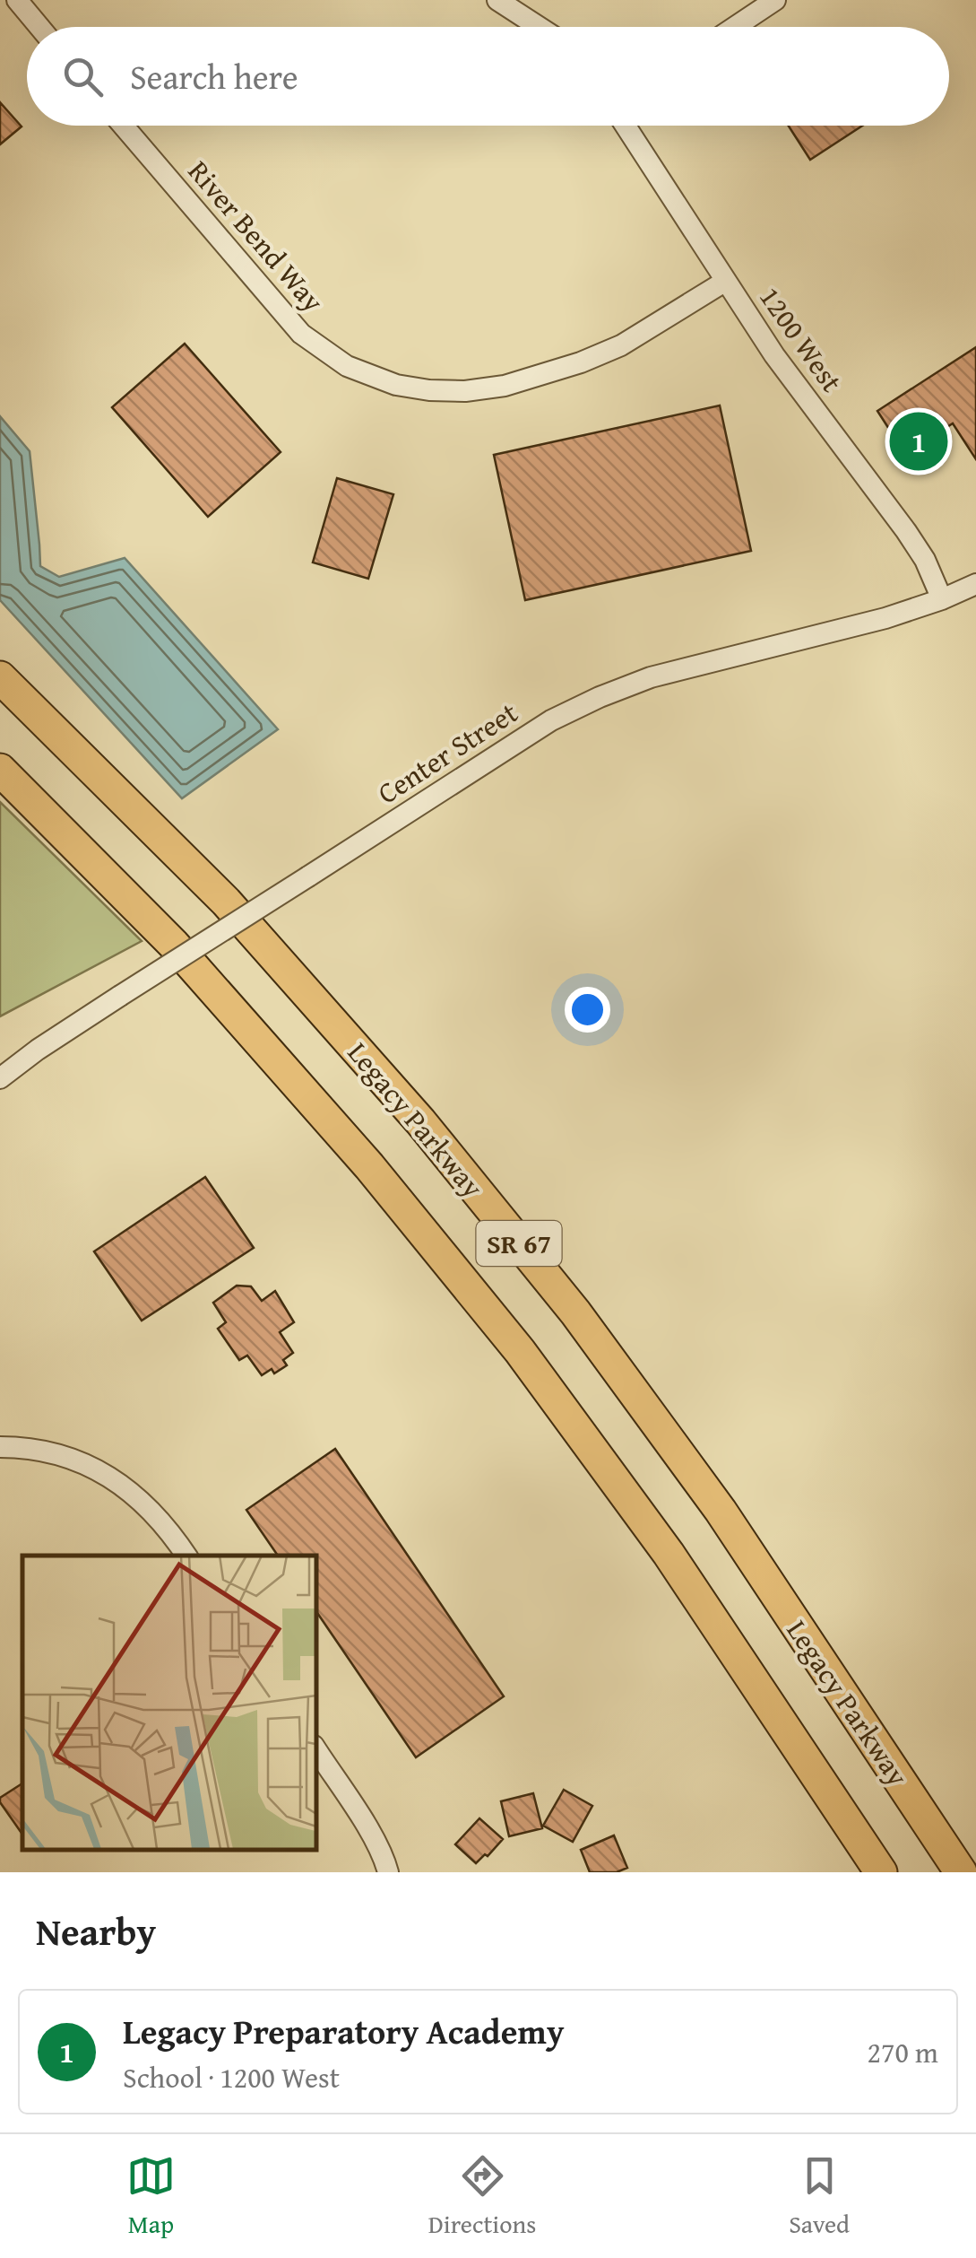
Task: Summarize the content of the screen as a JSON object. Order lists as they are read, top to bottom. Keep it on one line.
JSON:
{"streets":{"highway":["Legacy Parkway","SR 67"],"street":["River Bend Way","1200 West","Center Street"]},"crossings":[["River Bend Way","1200 West"],["1200 West","Center Street"]],"page":{"search":"Search here","pins":"1","heading":"Nearby","list":[{"mark":"1","name":"Legacy Preparatory Academy","note":"School · 1200 West","value":"270 m"}],"nav":["Map","Directions","Saved"]}}
